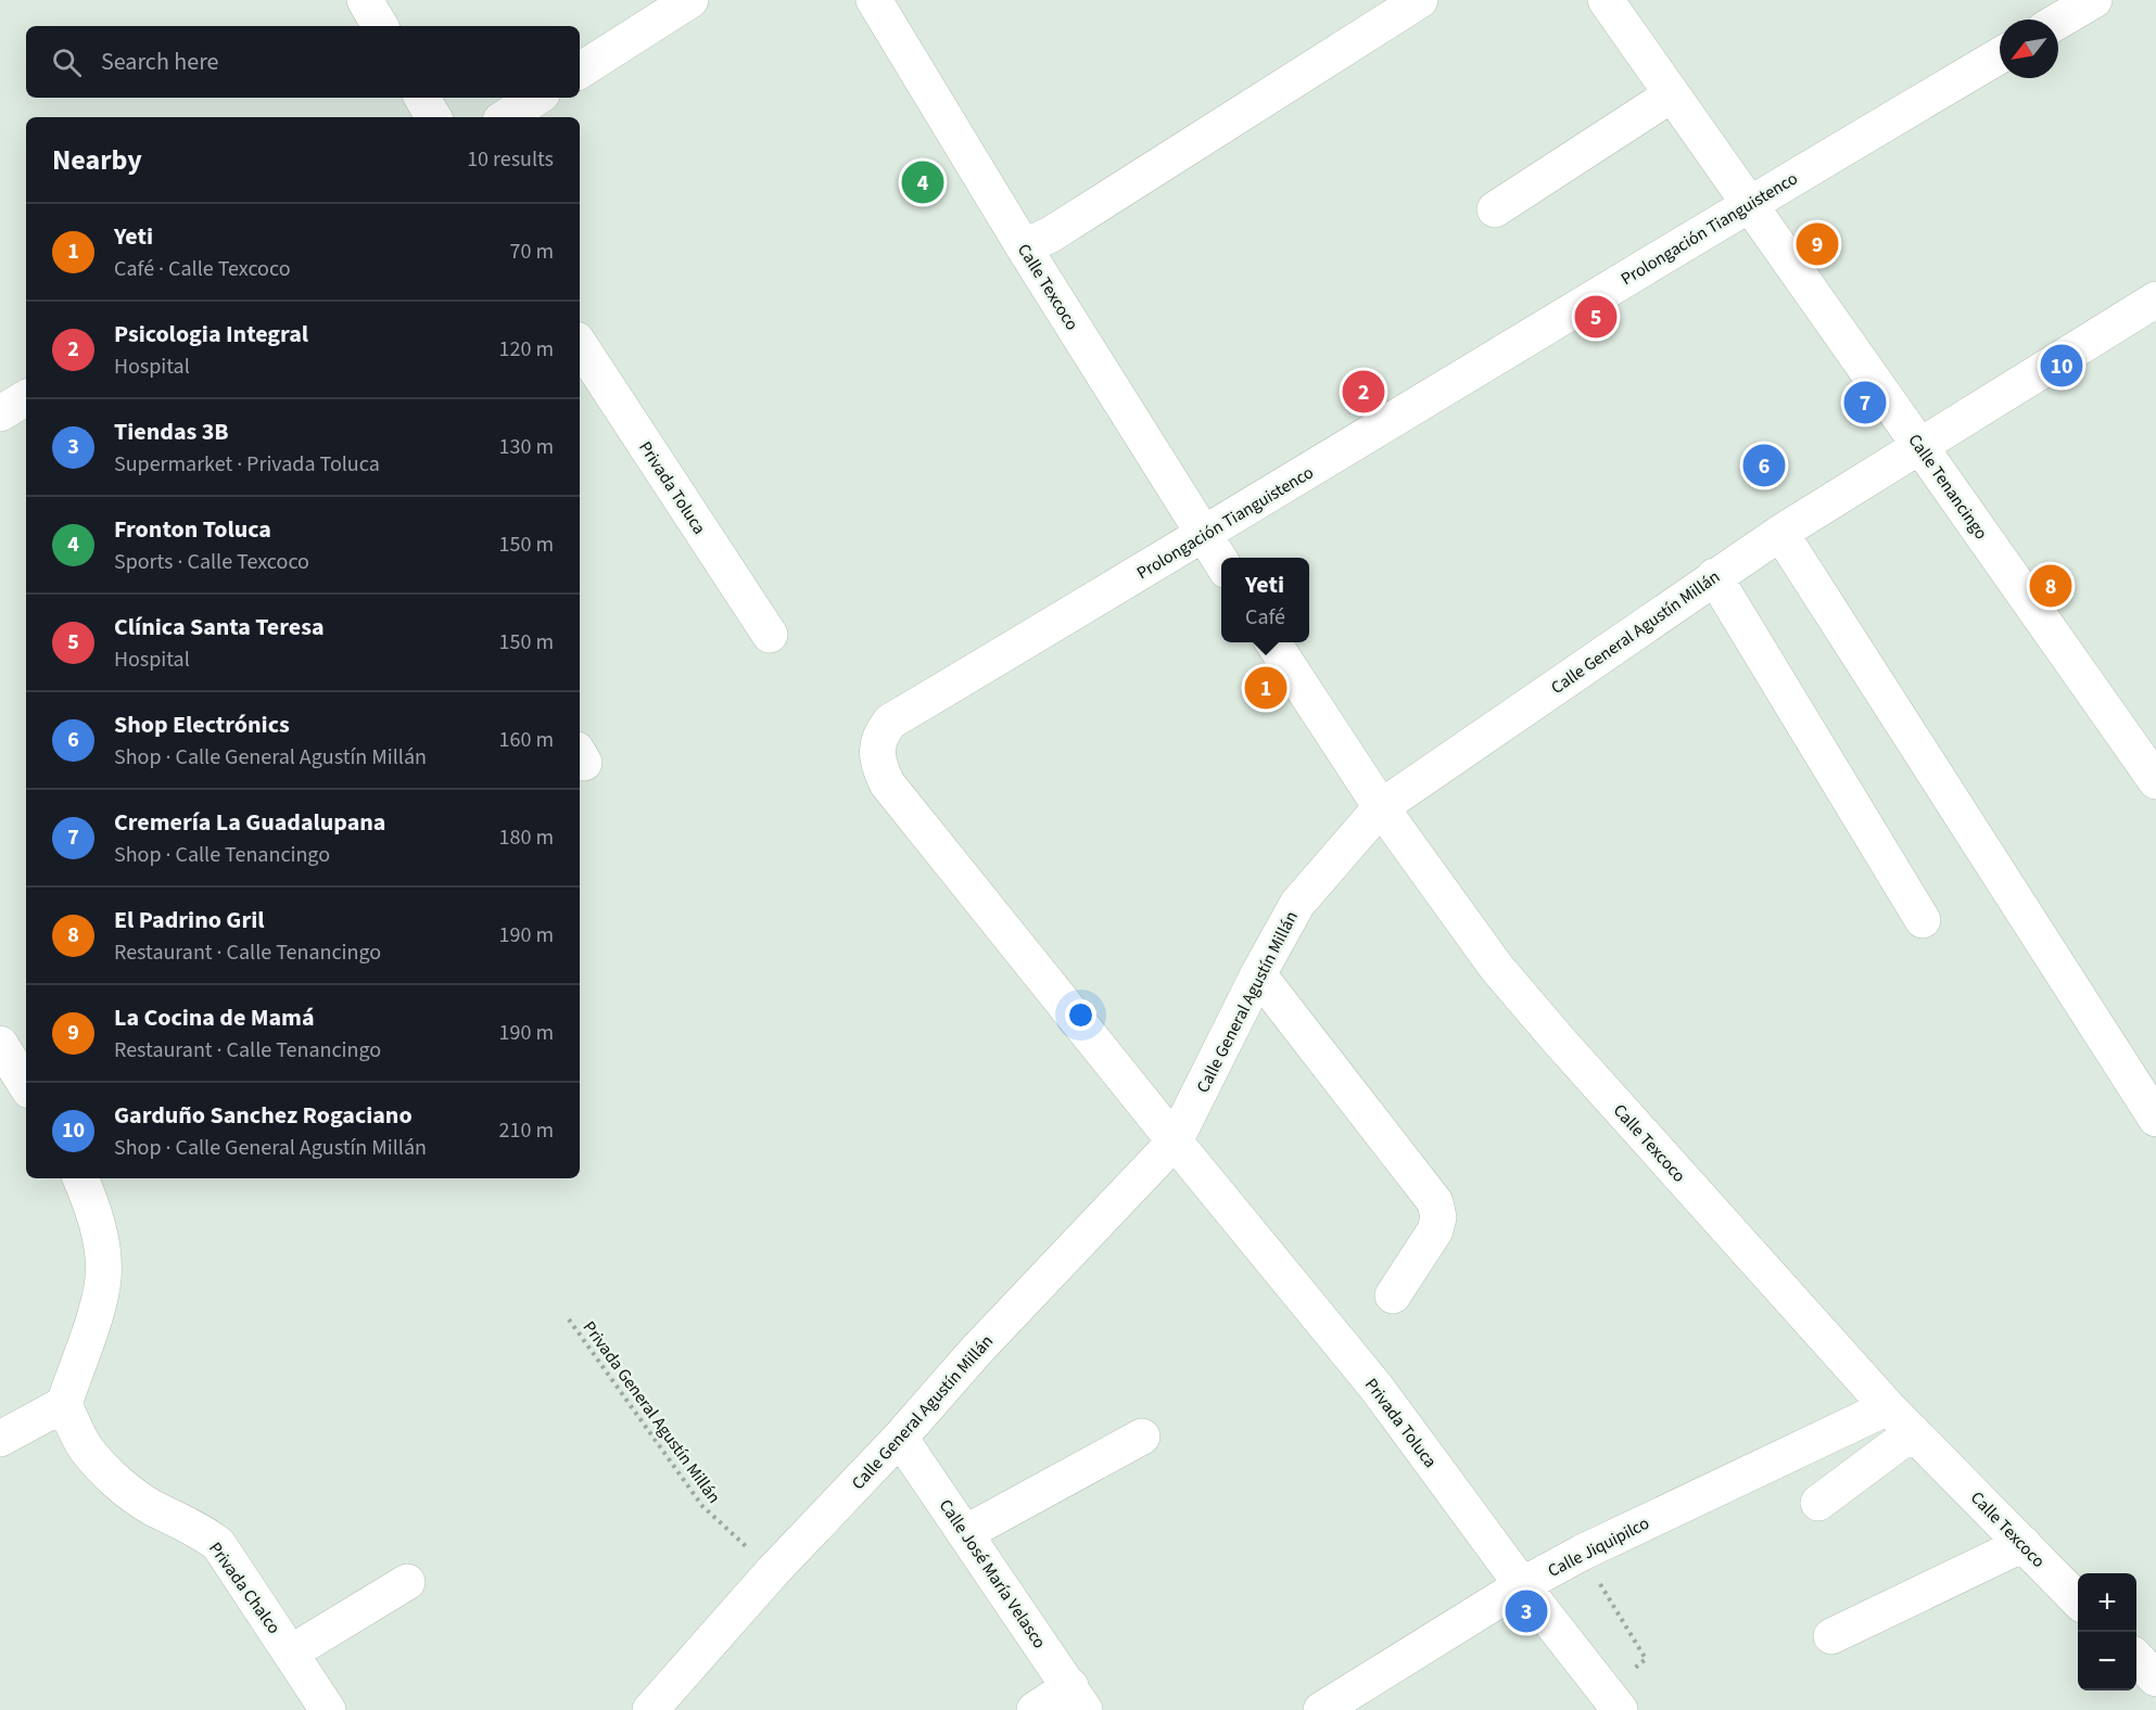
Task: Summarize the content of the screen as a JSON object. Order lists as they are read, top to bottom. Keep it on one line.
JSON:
{"streets":{"street":["Prolongación Tianguistenco","Calle Texcoco","Calle Tenancingo","Privada Toluca","Calle General Agustín Millán","Calle Jiquipilco","Calle José María Velasco","Privada Chalco"],"path":["Privada General Agustín Millán"]},"crossings":[["Prolongación Tianguistenco","Calle Texcoco"],["Prolongación Tianguistenco","Calle Tenancingo"],["Prolongación Tianguistenco","Privada Toluca"],["Prolongación Tianguistenco","Calle General Agustín Millán"],["Calle Texcoco","Calle General Agustín Millán"],["Calle Texcoco","Calle Jiquipilco"],["Calle Tenancingo","Calle General Agustín Millán"],["Privada Toluca","Calle General Agustín Millán"],["Privada Toluca","Calle Jiquipilco"],["Calle General Agustín Millán","Privada General Agustín Millán"],["Calle General Agustín Millán","Calle José María Velasco"]],"north":"bottom left","page":{"search":"Search here","heading":["Nearby","10 results"],"pins":["4","9","5","10","2","7","6","8","1","3"],"list":[{"mark":"1","name":"Yeti","note":"Café · Calle Texcoco","value":"70 m"},{"mark":"2","name":"Psicologia Integral","note":"Hospital","value":"120 m"},{"mark":"3","name":"Tiendas 3B","note":"Supermarket · Privada Toluca","value":"130 m"},{"mark":"4","name":"Fronton Toluca","note":"Sports · Calle Texcoco","value":"150 m"},{"mark":"5","name":"Clínica Santa Teresa","note":"Hospital","value":"150 m"},{"mark":"6","name":"Shop Electrónics","note":"Shop · Calle General Agustín Millán","value":"160 m"},{"mark":"7","name":"Cremería La Guadalupana","note":"Shop · Calle Tenancingo","value":"180 m"},{"mark":"8","name":"El Padrino Gril","note":"Restaurant · Calle Tenancingo","value":"190 m"},{"mark":"9","name":"La Cocina de Mamá","note":"Restaurant · Calle Tenancingo","value":"190 m"},{"mark":"10","name":"Garduño Sanchez Rogaciano","note":"Shop · Calle General Agustín Millán","value":"210 m"}],"popup":["Yeti","Café"],"map_buttons":["+","−"]}}
